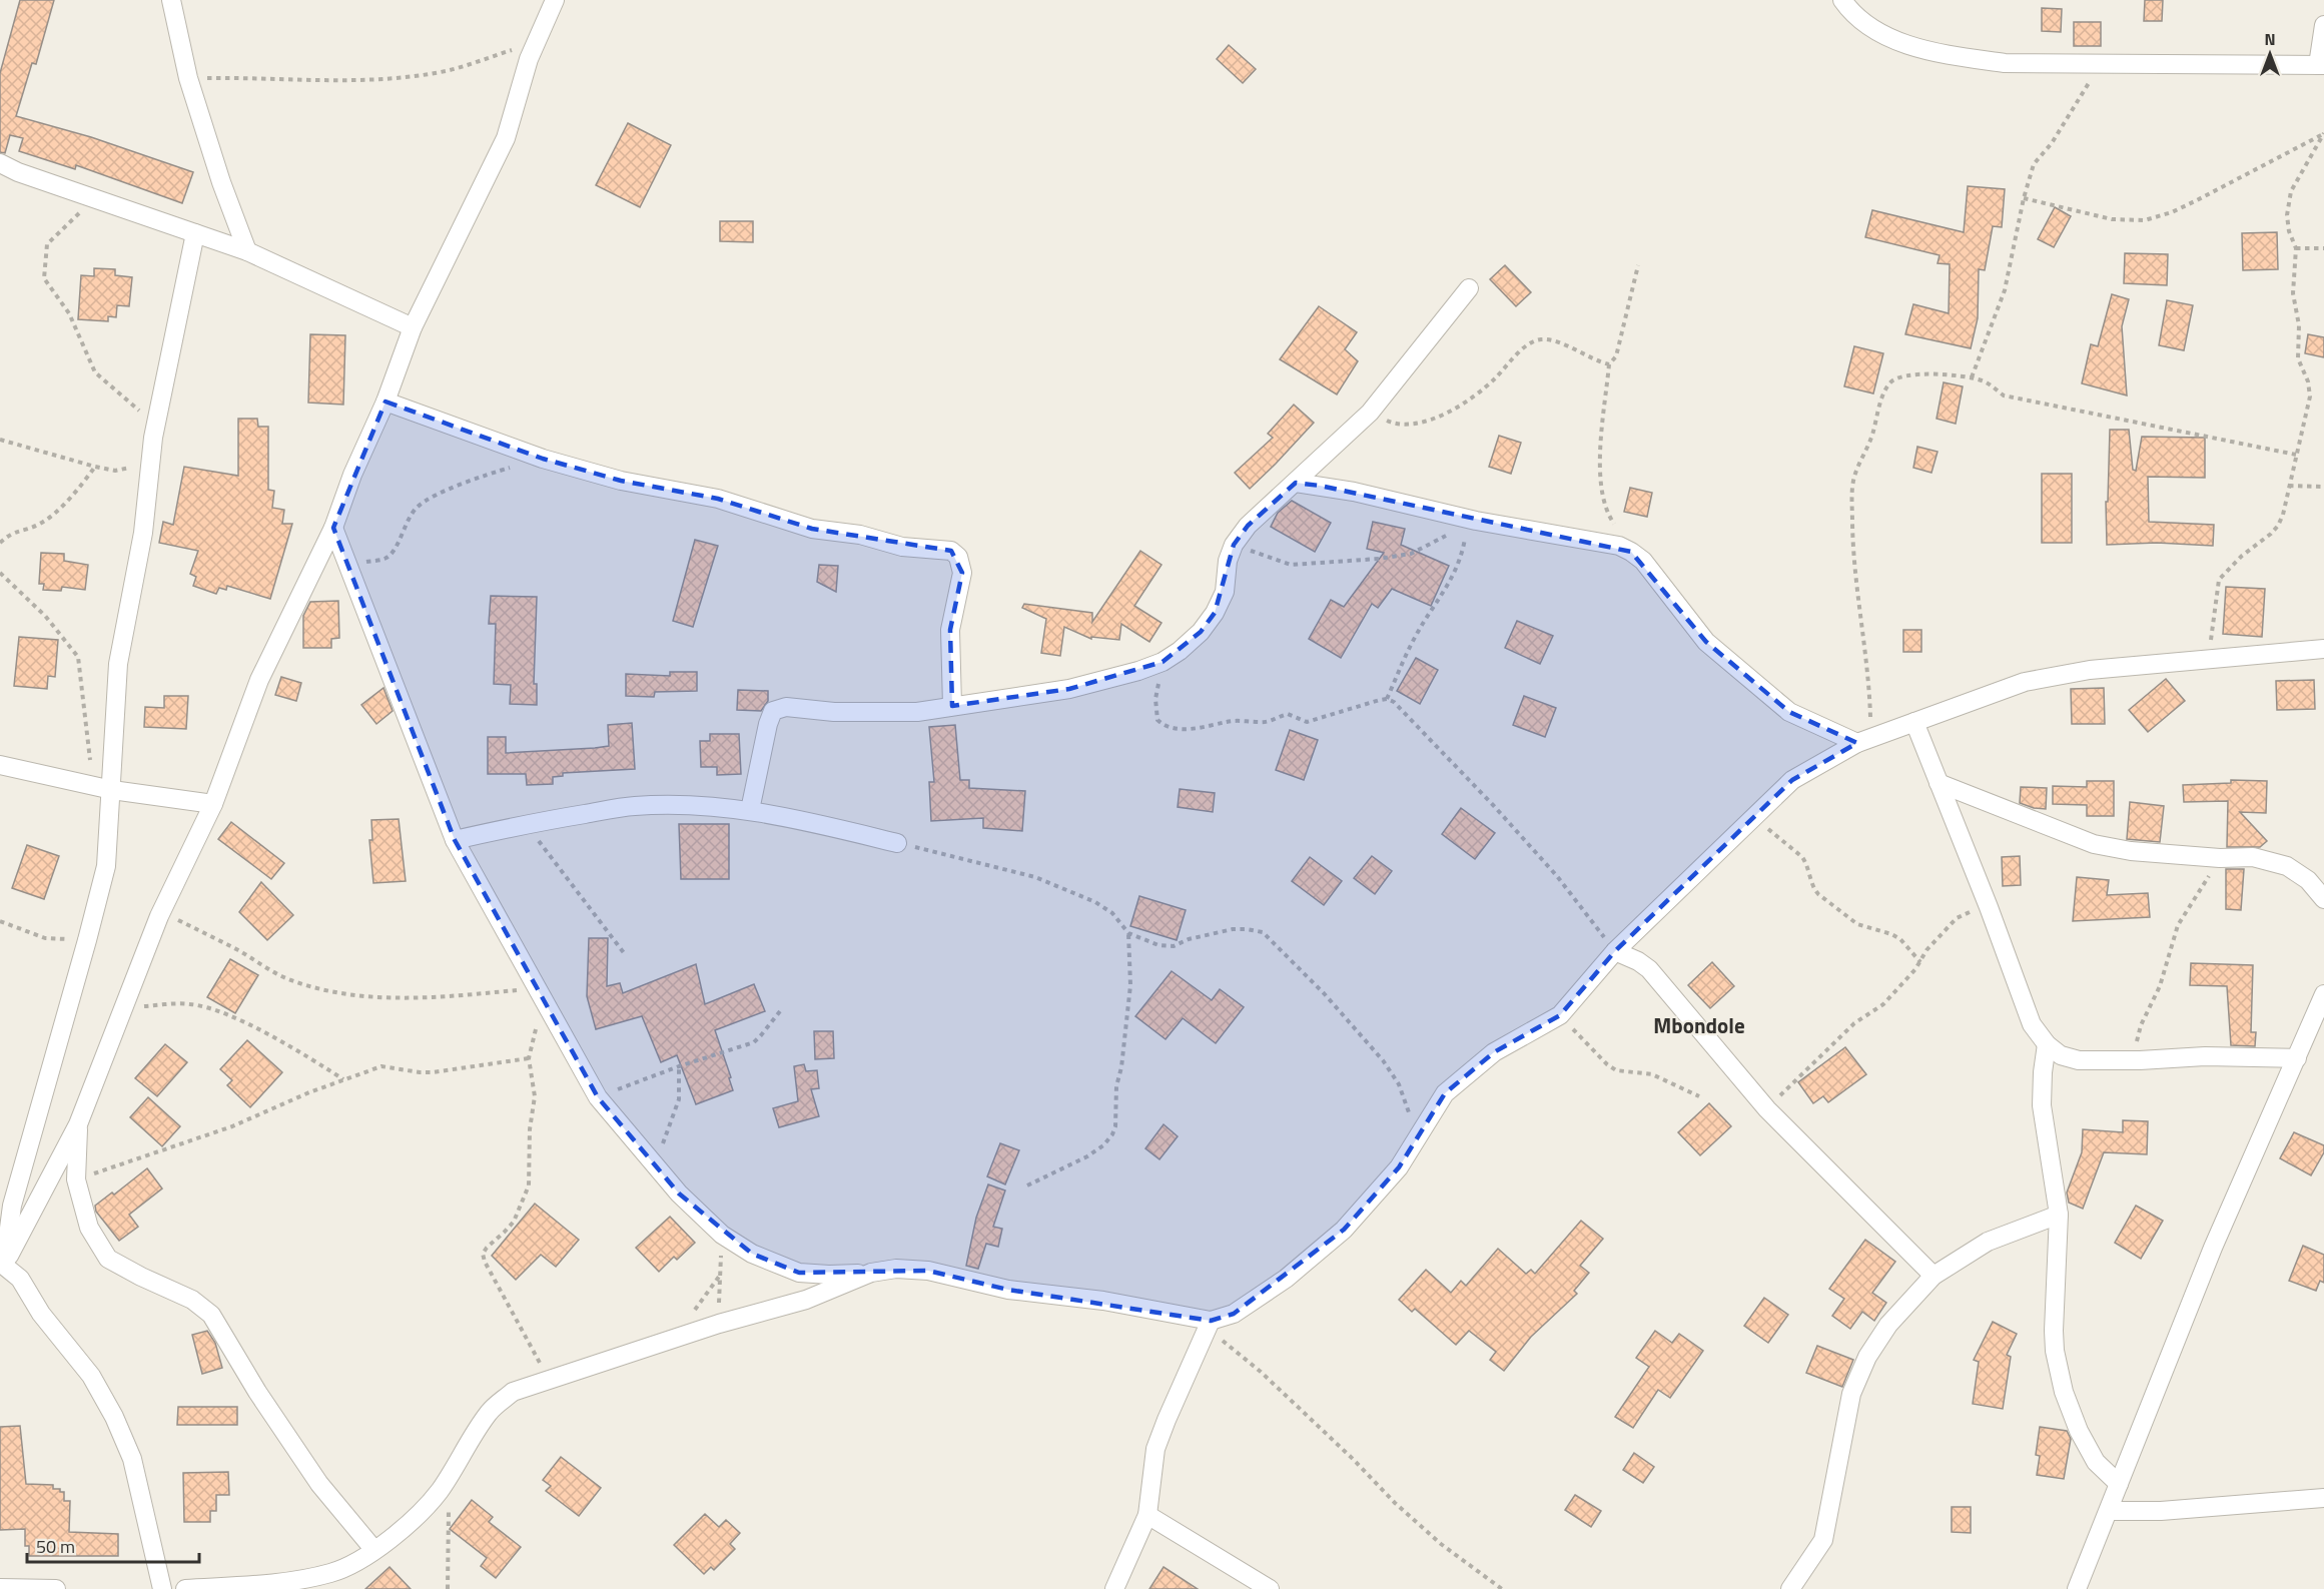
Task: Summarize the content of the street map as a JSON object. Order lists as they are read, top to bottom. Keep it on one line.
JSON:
{"districts":["Mbondole"],"scale_bar":"50 m","north":"top"}
